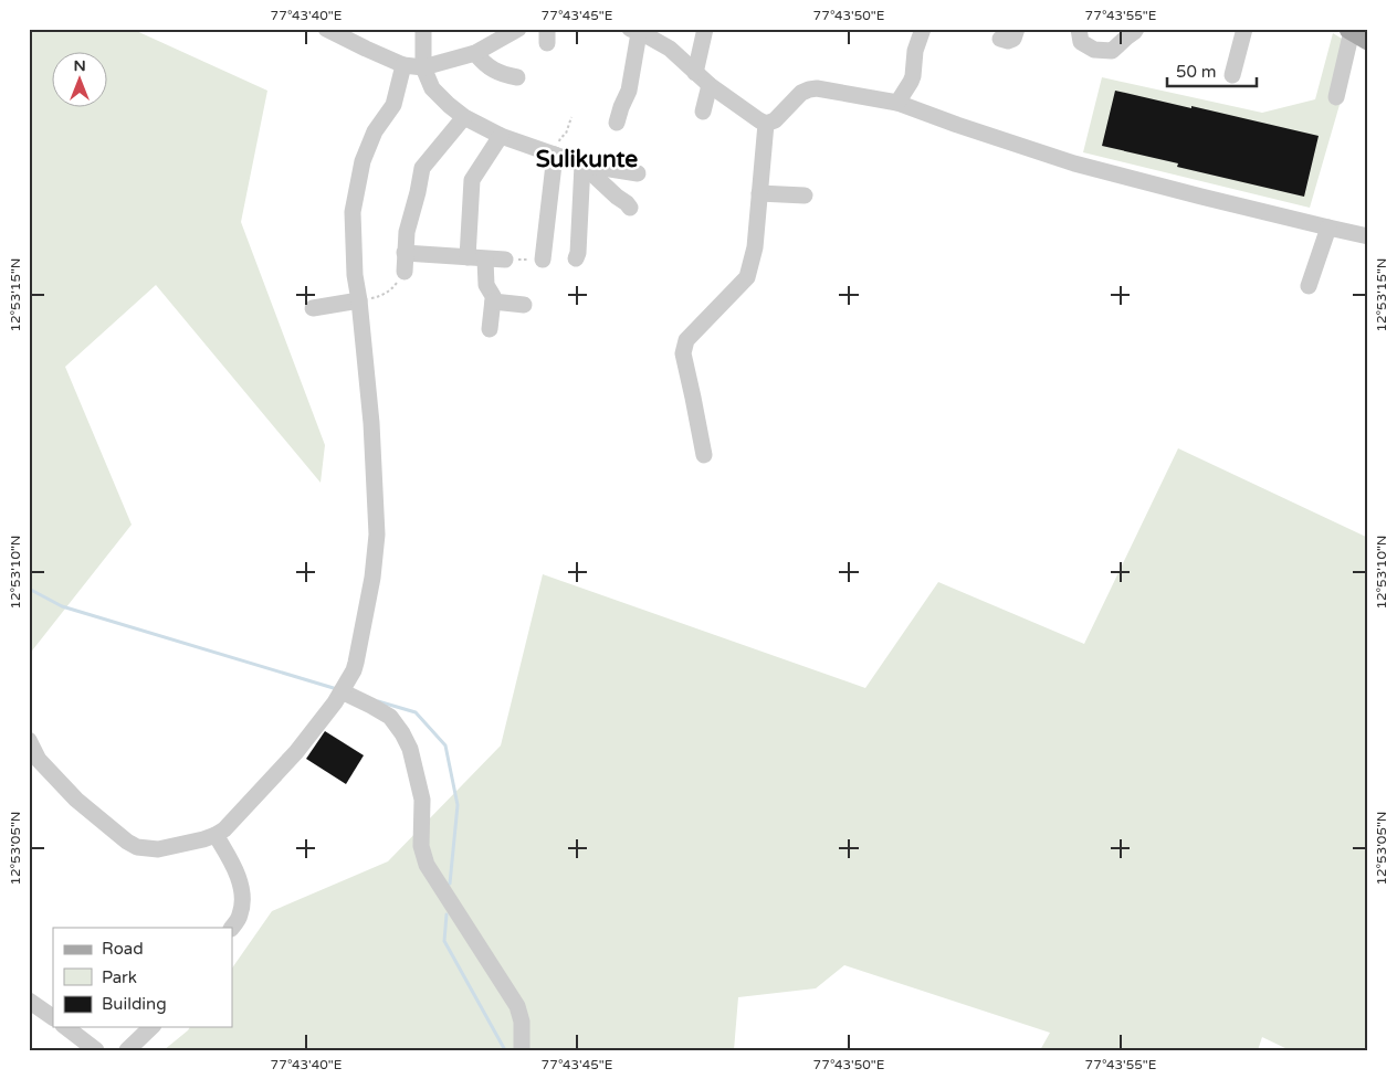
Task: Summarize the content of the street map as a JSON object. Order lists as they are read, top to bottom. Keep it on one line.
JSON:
{"districts":["Sulikunte"],"legend":["Road","Park","Building"],"scale_bar":"50 m","north":"top","coordinates":["77°43'40\"E","77°43'45\"E","77°43'50\"E","77°43'55\"E","12°53'15\"N","12°53'10\"N","12°53'05\"N"]}
